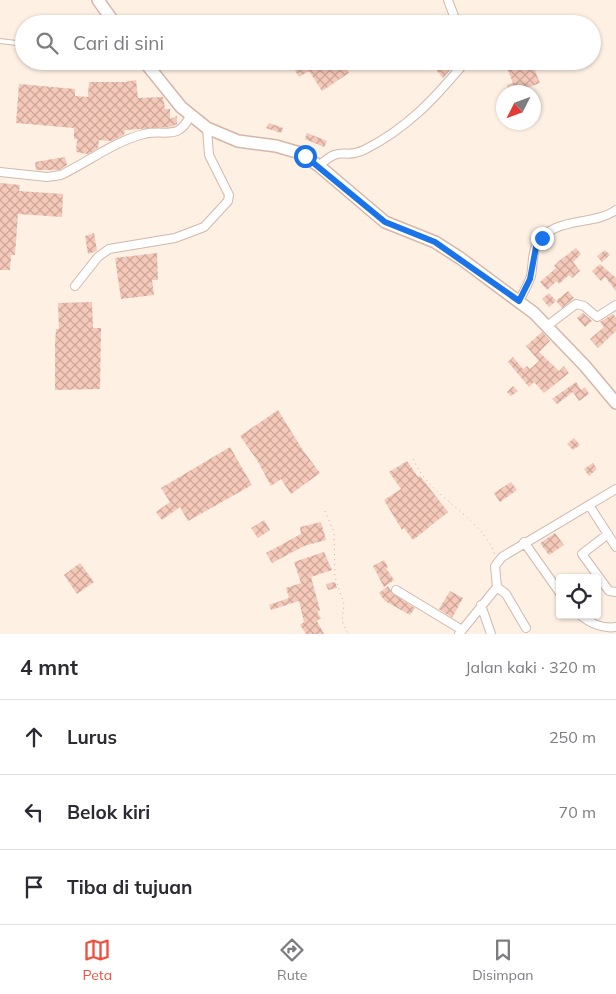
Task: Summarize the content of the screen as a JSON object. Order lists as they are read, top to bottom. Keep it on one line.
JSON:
{"north":"bottom left","page":{"search":"Cari di sini","heading":["4 mnt","Jalan kaki · 320 m"],"list":[["Lurus","250 m"],["Belok kiri","70 m"],"Tiba di tujuan"],"nav":["Peta","Rute","Disimpan"]}}
